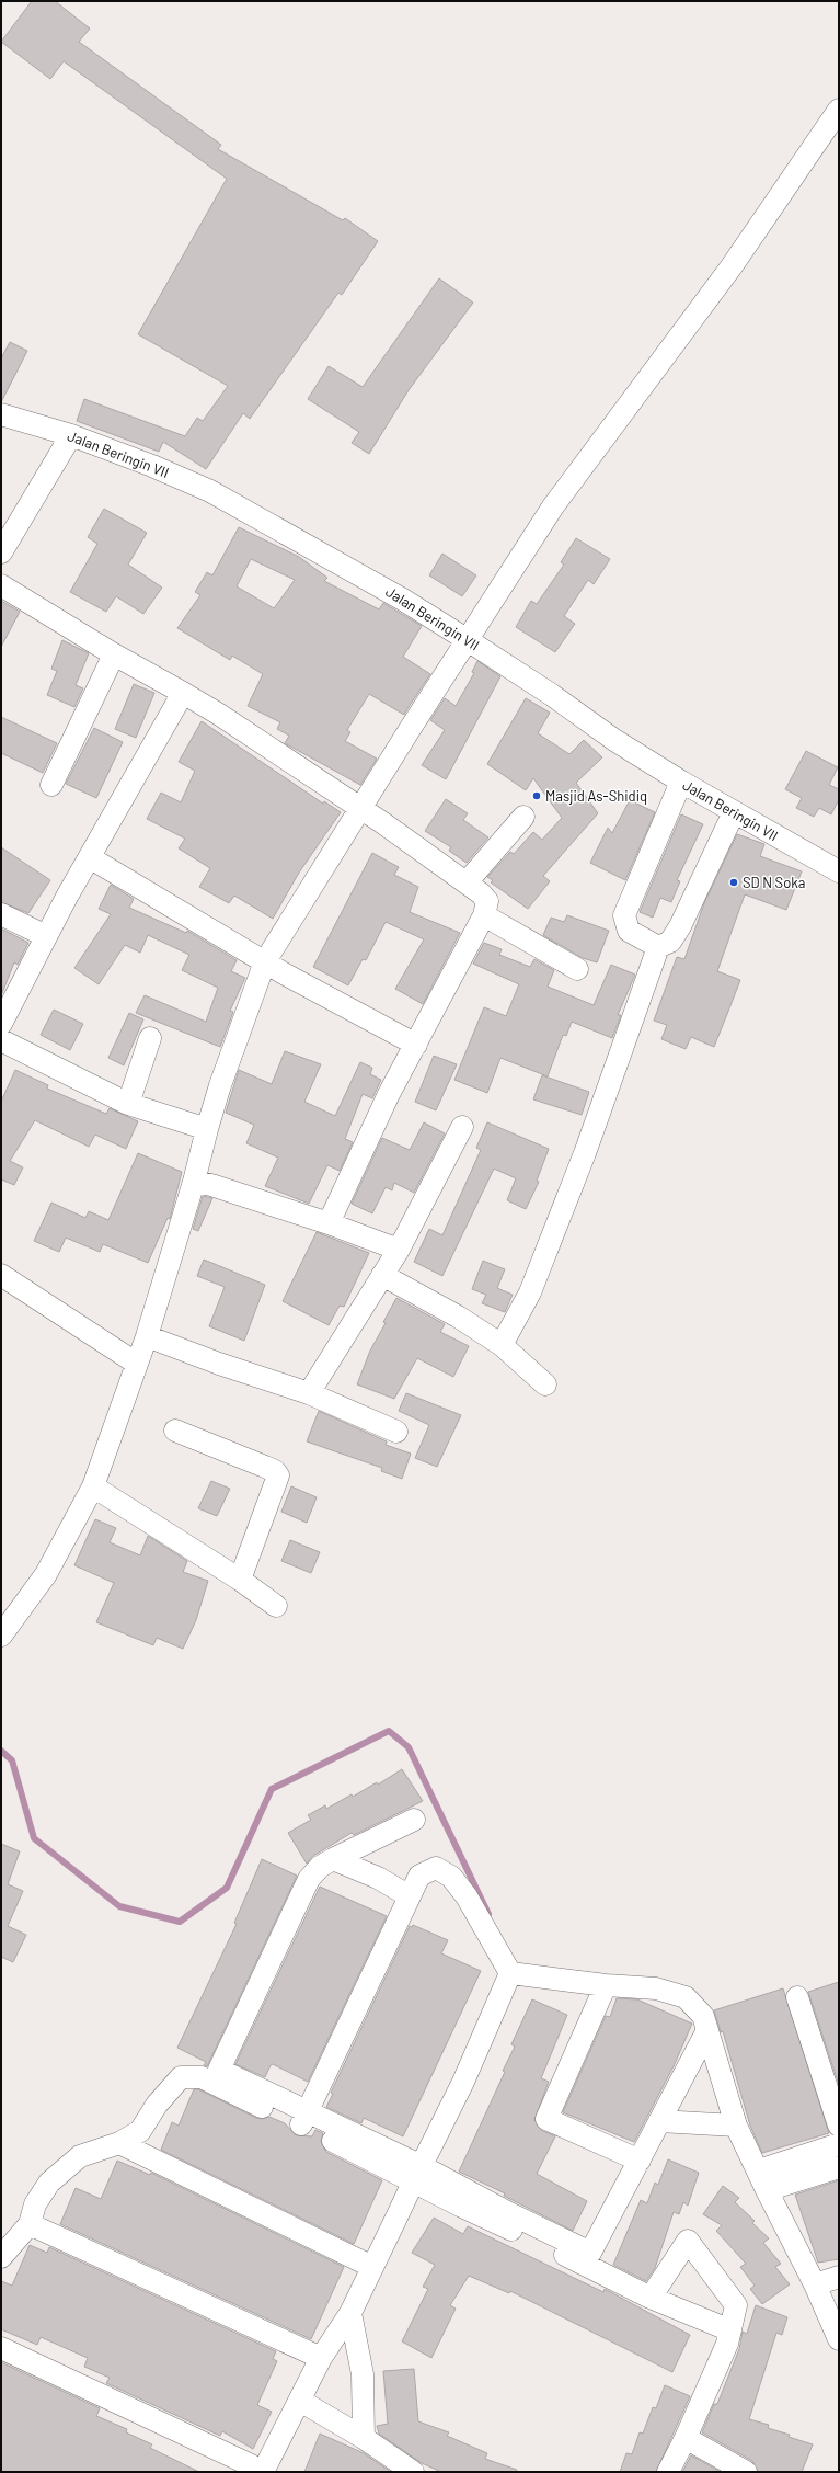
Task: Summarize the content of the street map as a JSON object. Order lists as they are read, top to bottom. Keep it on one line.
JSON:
{"streets":{"street":["Jalan Beringin VII"]},"places":["Masjid As-Shidiq","SD N Soka"]}
